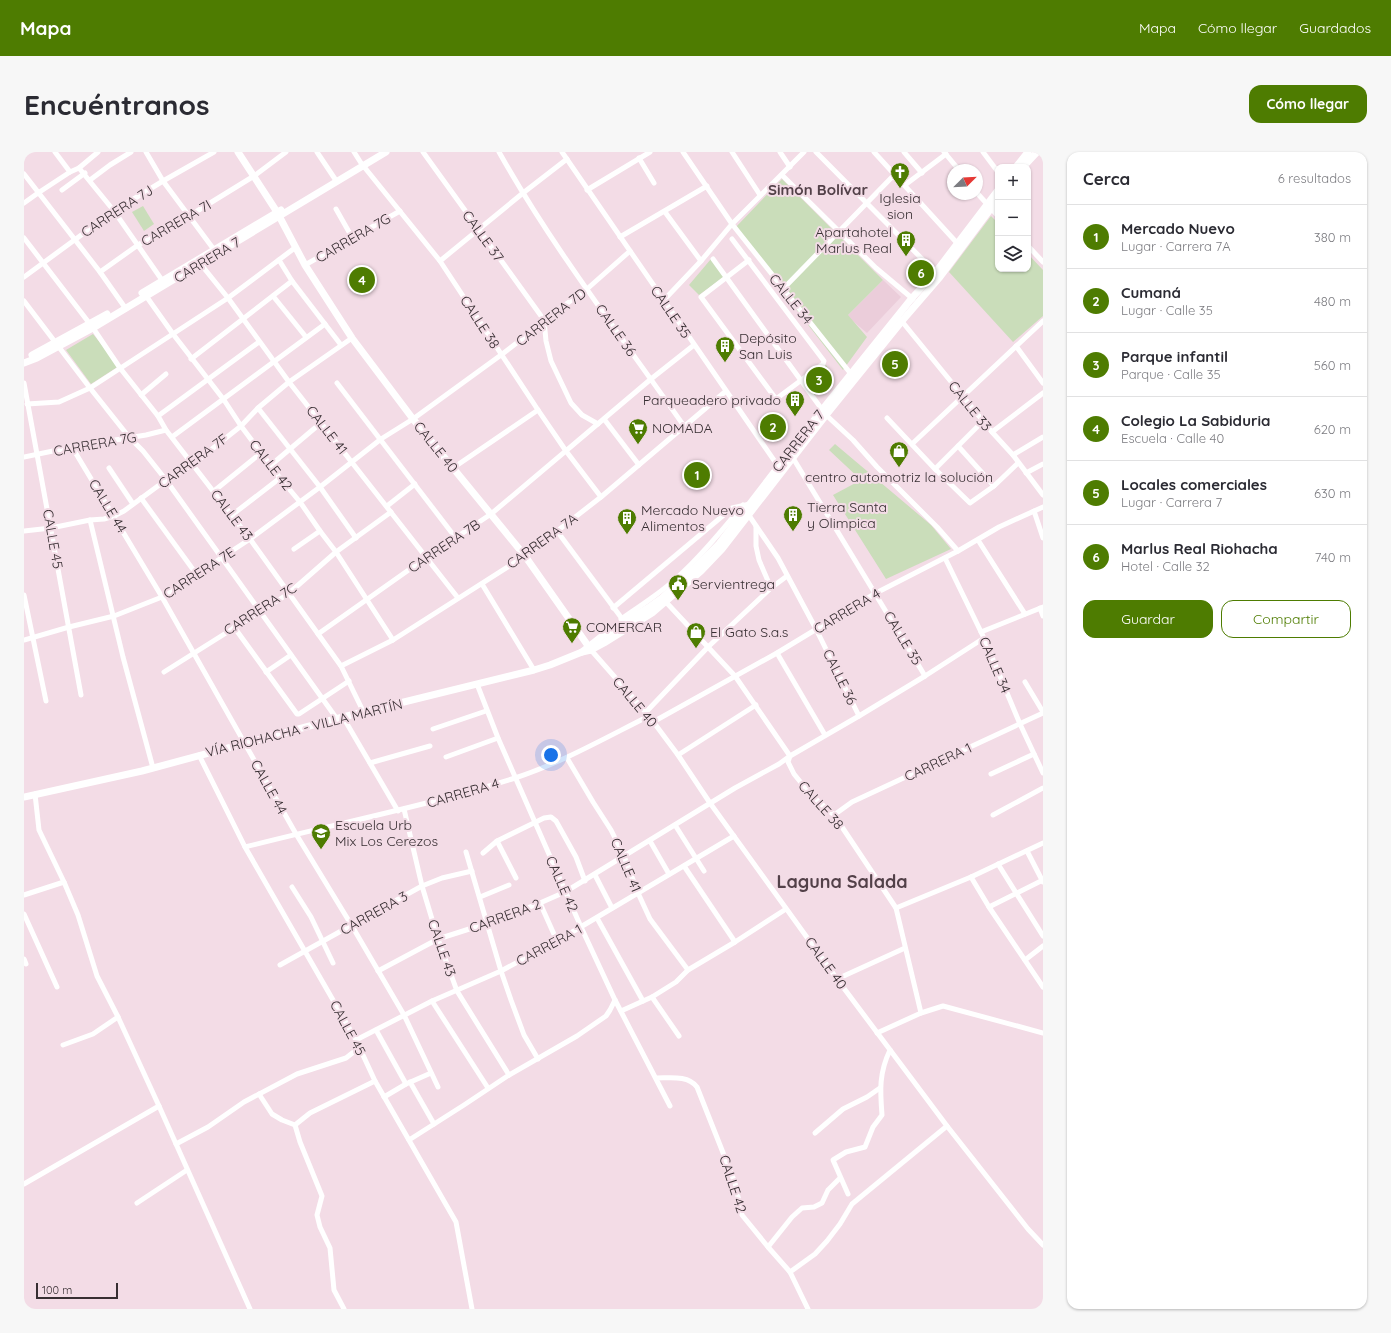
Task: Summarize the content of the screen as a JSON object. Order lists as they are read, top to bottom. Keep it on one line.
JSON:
{"streets":{"main road":["CARRERA 7","CALLE 40","VÍA RIOHACHA - VILLA MARTÍN"],"street":["CARRERA 7J","CARRERA 7I","CALLE 37","CARRERA 7G","CALLE 34","CALLE 35","CARRERA 7D","CALLE 38","CALLE 36","CALLE 33","CALLE 41","CARRERA 7F","CALLE 42","CALLE 44","CALLE 43","CALLE 45","CARRERA 7A","CARRERA 7B","CARRERA 7E","CARRERA 7C","CARRERA 4","CARRERA 1","CARRERA 3","CARRERA 2"]},"crossings":[["CARRERA 7I","CALLE 40"],["CALLE 37","CARRERA 7D"],["CARRERA 7G","CALLE 38"],["CARRERA 7G","CALLE 40"],["CARRERA 7G","CALLE 44"],["CARRERA 7G","CALLE 43"],["CARRERA 7G","CALLE 45"],["CARRERA 7","CALLE 34"],["CARRERA 7","CALLE 35"],["CARRERA 7","CALLE 38"],["CARRERA 7","CALLE 36"],["CARRERA 7","CALLE 33"],["CARRERA 7","CALLE 41"],["CARRERA 7","CALLE 40"],["CARRERA 7","CALLE 42"],["CARRERA 7","CALLE 43"],["CARRERA 7","VÍA RIOHACHA - VILLA MARTÍN"],["CALLE 34","CARRERA 4"],["CALLE 34","CARRERA 1"],["CALLE 35","CARRERA 7D"],["CALLE 35","CARRERA 7A"],["CALLE 35","CARRERA 7B"],["CALLE 35","CARRERA 4"],["CARRERA 7D","CALLE 38"],["CARRERA 7D","CALLE 36"],["CARRERA 7D","CALLE 41"],["CARRERA 7D","CALLE 40"],["CARRERA 7D","CARRERA 7E"],["CALLE 38","CARRERA 7A"],["CALLE 38","CARRERA 7B"],["CALLE 38","CARRERA 4"],["CALLE 38","CARRERA 1"],["CALLE 38","CARRERA 2"],["CALLE 36","CARRERA 7A"],["CALLE 36","CARRERA 7B"],["CALLE 36","CARRERA 4"],["CALLE 41","CARRERA 7F"],["CALLE 41","CARRERA 7A"],["CALLE 41","CARRERA 7B"],["CALLE 41","CARRERA 7E"],["CALLE 41","CARRERA 7C"],["CALLE 41","CARRERA 4"],["CALLE 41","CARRERA 1"],["CALLE 41","CARRERA 2"],["CALLE 40","CARRERA 7F"],["CALLE 40","CARRERA 7A"],["CALLE 40","CARRERA 7B"],["CALLE 40","CARRERA 4"],["CALLE 40","VÍA RIOHACHA - VILLA MARTÍN"],["CALLE 40","CARRERA 1"],["CALLE 40","CARRERA 2"],["CARRERA 7F","CALLE 42"],["CARRERA 7F","CALLE 44"],["CARRERA 7F","CALLE 43"],["CARRERA 7F","CALLE 45"],["CALLE 42","CARRERA 7A"],["CALLE 42","CARRERA 7B"],["CALLE 42","CARRERA 7E"],["CALLE 42","CARRERA 7C"],["CALLE 42","CARRERA 4"],["CALLE 42","VÍA RIOHACHA - VILLA MARTÍN"],["CALLE 42","CARRERA 1"],["CALLE 42","CARRERA 2"],["CALLE 44","CARRERA 7E"],["CALLE 44","CARRERA 7C"],["CALLE 44","CARRERA 4"],["CALLE 44","VÍA RIOHACHA - VILLA MARTÍN"],["CALLE 44","CARRERA 1"],["CALLE 44","CARRERA 3"],["CALLE 44","CARRERA 2"],["CALLE 43","CARRERA 7A"],["CALLE 43","CARRERA 7B"],["CALLE 43","CARRERA 7E"],["CALLE 43","CARRERA 7C"],["CALLE 43","CARRERA 4"],["CALLE 43","VÍA RIOHACHA - VILLA MARTÍN"],["CALLE 43","CARRERA 1"],["CALLE 43","CARRERA 3"],["CALLE 43","CARRERA 2"],["CALLE 45","CARRERA 7E"],["CALLE 45","CARRERA 4"],["CALLE 45","VÍA RIOHACHA - VILLA MARTÍN"],["CALLE 45","CARRERA 1"],["CALLE 45","CARRERA 3"]],"districts":["Simón Bolívar","Laguna Salada"],"places":{"church":["Iglesia sion"],"building":["Apartahotel Marlus Real","Depósito San Luis","Parqueadero privado","Tierra Santa y Olimpica","Mercado Nuevo Alimentos"],"supermarket":["NOMADA","COMERCAR"],"shop":["centro automotriz la solución","El Gato S.a.s"],"public building":["Servientrega"],"school or university":["Escuela Urb Mix Los Cerezos"]},"scale_bar":"100 m","north":"top right","page":{"header":"Mapa","nav":["Mapa","Cómo llegar","Guardados"],"buttons":["Cómo llegar",["Guardar","Compartir"]],"title":"Encuéntranos","heading":["Cerca","6 resultados"],"map_buttons":["+","−"],"list":[{"mark":"1","name":"Mercado Nuevo","note":"Lugar · Carrera 7A","value":"380 m"},{"mark":"2","name":"Cumaná","note":"Lugar · Calle 35","value":"480 m"},{"mark":"3","name":"Parque infantil","note":"Parque · Calle 35","value":"560 m"},{"mark":"4","name":"Colegio La Sabiduria","note":"Escuela · Calle 40","value":"620 m"},{"mark":"5","name":"Locales comerciales","note":"Lugar · Carrera 7","value":"630 m"},{"mark":"6","name":"Marlus Real Riohacha","note":"Hotel · Calle 32","value":"740 m"}],"pins":["6","4","5","3","2","1"],"scale":"100 m"}}
